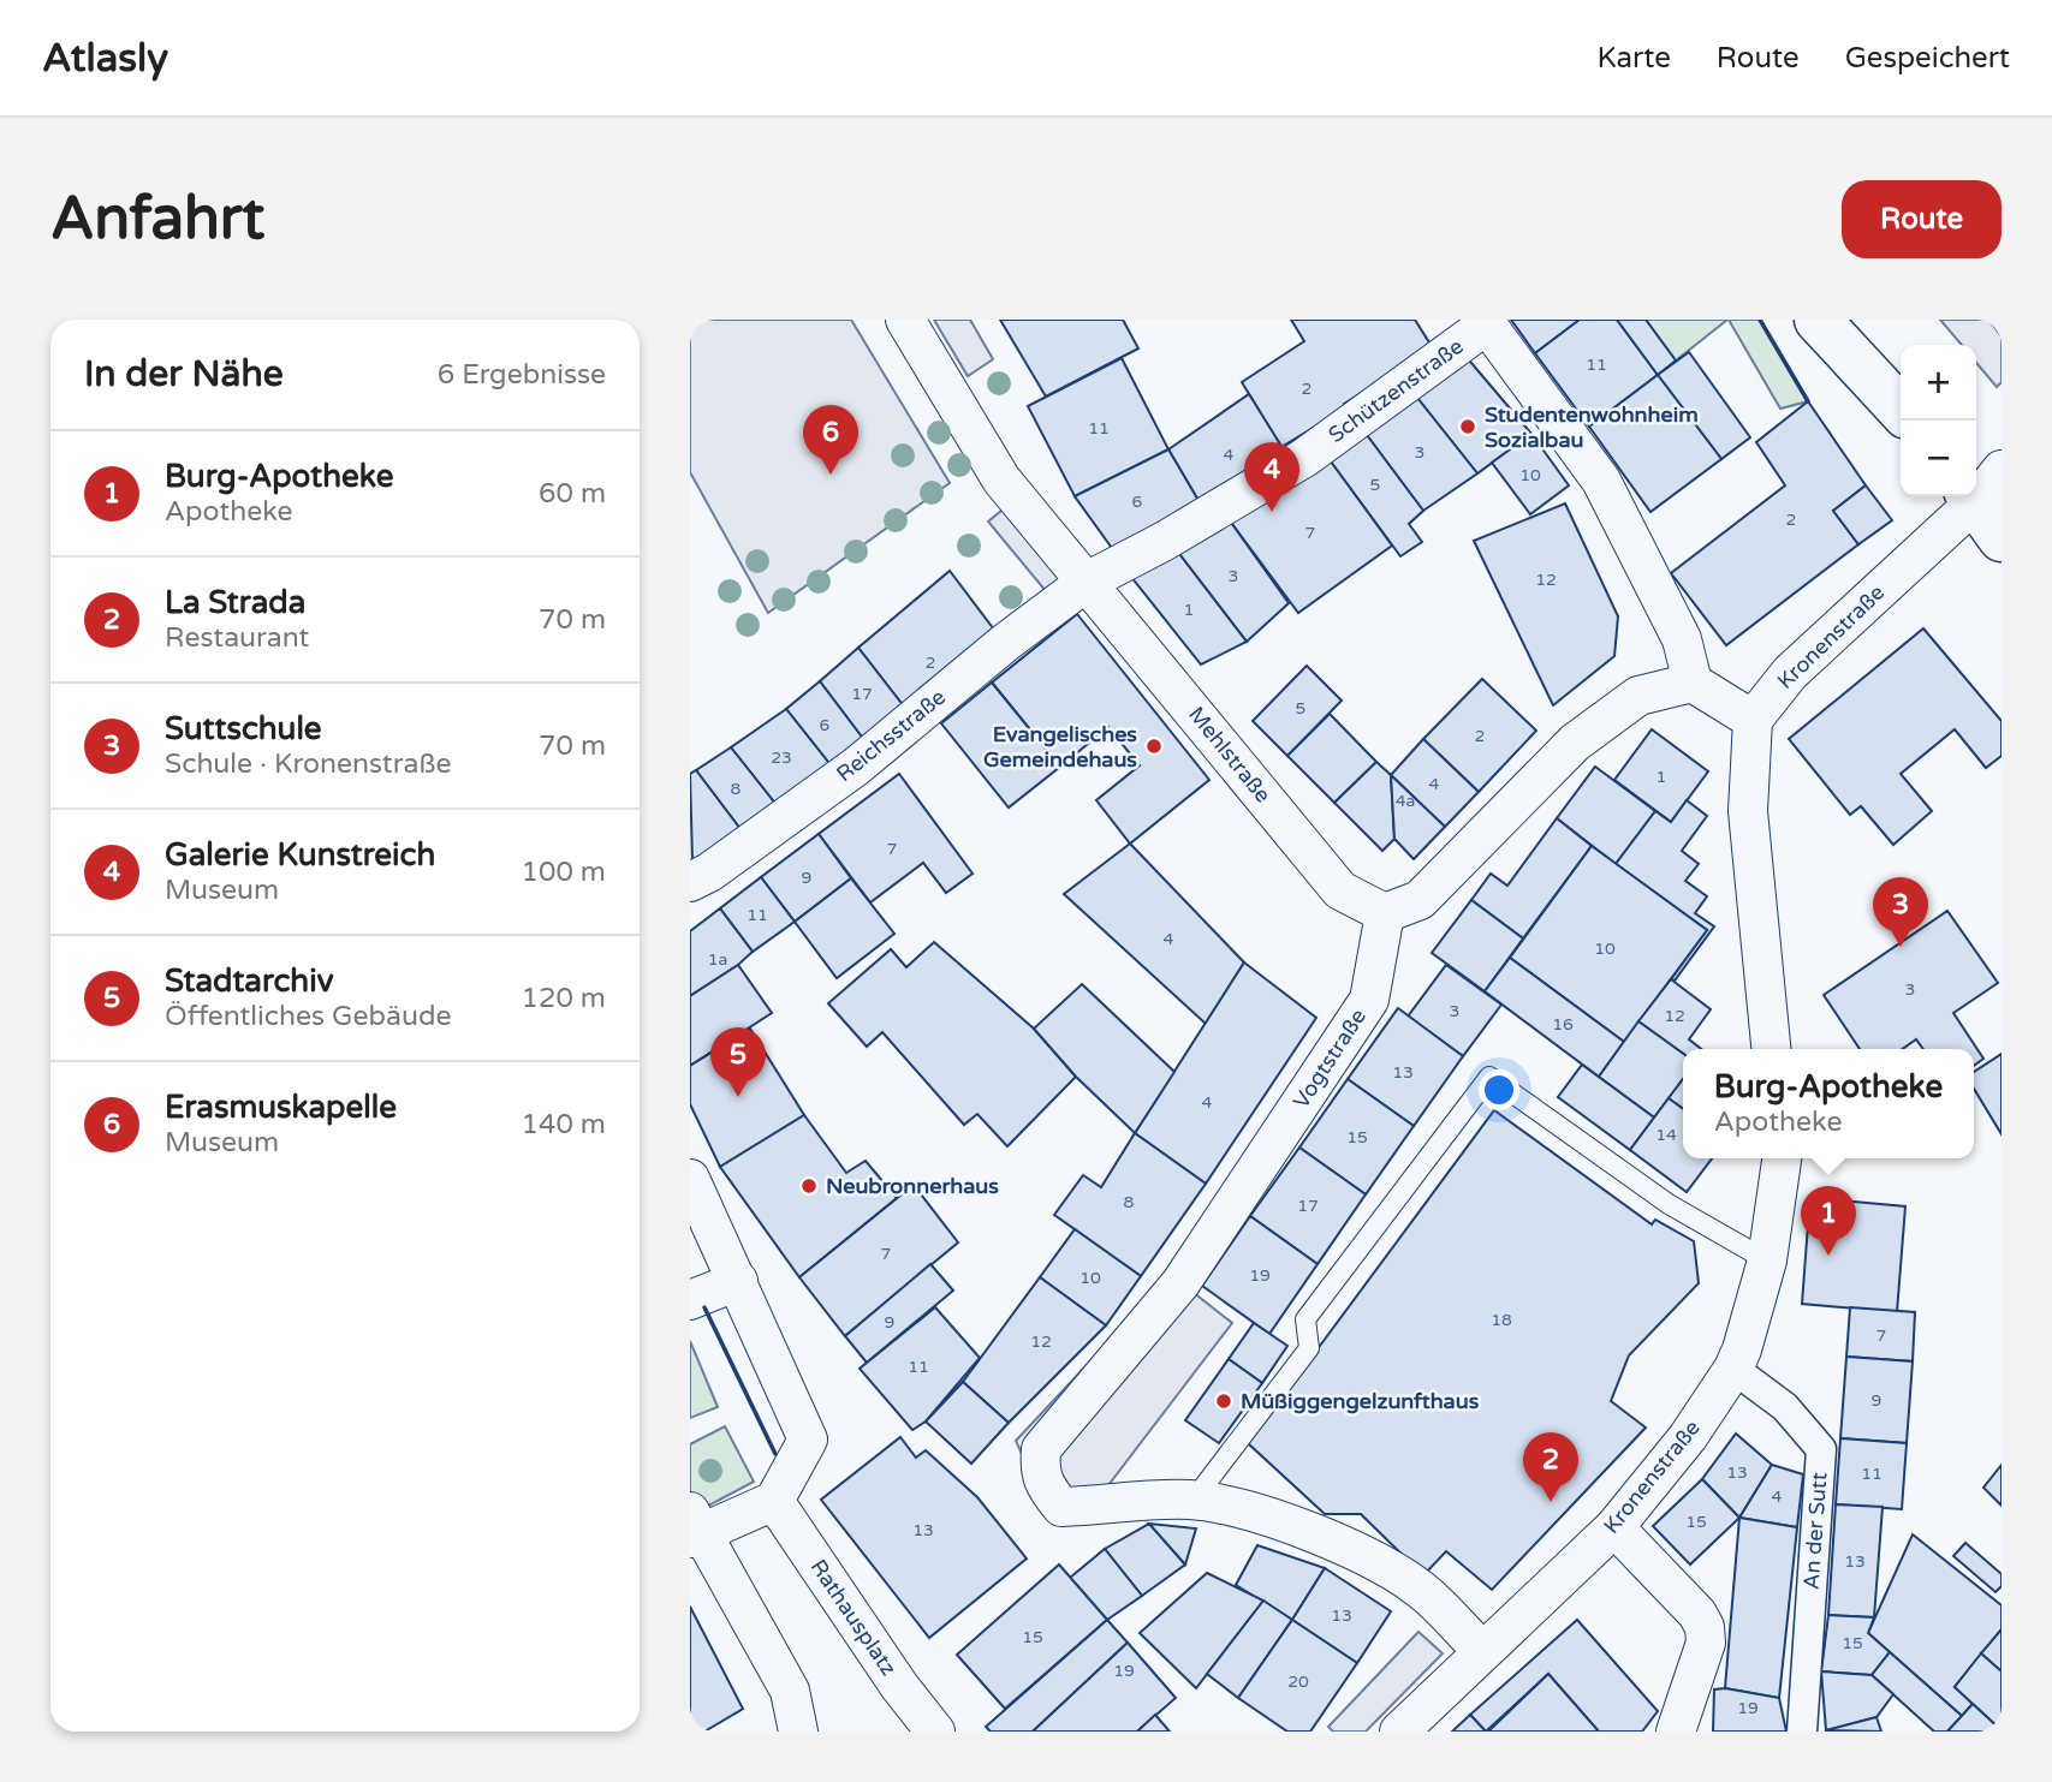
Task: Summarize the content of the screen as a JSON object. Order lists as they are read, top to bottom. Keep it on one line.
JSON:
{"streets":{"street":["Schützenstraße","Kronenstraße","Reichsstraße","Mehlstraße","Vogtstraße","An der Sutt","Rathausplatz"]},"crossings":[["Schützenstraße","Reichsstraße"],["Schützenstraße","Mehlstraße"],["Kronenstraße","An der Sutt"],["Reichsstraße","Mehlstraße"],["Mehlstraße","Vogtstraße"]],"places":["Studentenwohnheim Sozialbau","Evangelisches Gemeindehaus","Neubronnerhaus","Müßiggengelzunfthaus"],"house_numbers":["11","2","11","3","4","10","5","6","2","7","3","12","1","2","17","5","6","2","23","1","4","8","4a","7","9","11","4","10","1a","3","3","12","16","13","4","14","15","8","17","7","19","10","18","9","7","12","11","9","13","11","4","15","13","13","13","15","15","19","20","19"],"page":{"header":"Atlasly","nav":["Karte","Route","Gespeichert"],"buttons":"Route","title":"Anfahrt","heading":["In der Nähe","6 Ergebnisse"],"map_buttons":["+","−"],"pins":["6","4","3","5","1","2"],"list":[{"mark":"1","name":"Burg-Apotheke","note":"Apotheke","value":"60 m"},{"mark":"2","name":"La Strada","note":"Restaurant","value":"70 m"},{"mark":"3","name":"Suttschule","note":"Schule · Kronenstraße","value":"70 m"},{"mark":"4","name":"Galerie Kunstreich","note":"Museum","value":"100 m"},{"mark":"5","name":"Stadtarchiv","note":"Öffentliches Gebäude","value":"120 m"},{"mark":"6","name":"Erasmuskapelle","note":"Museum","value":"140 m"}],"popup":["Burg-Apotheke","Apotheke"]}}
